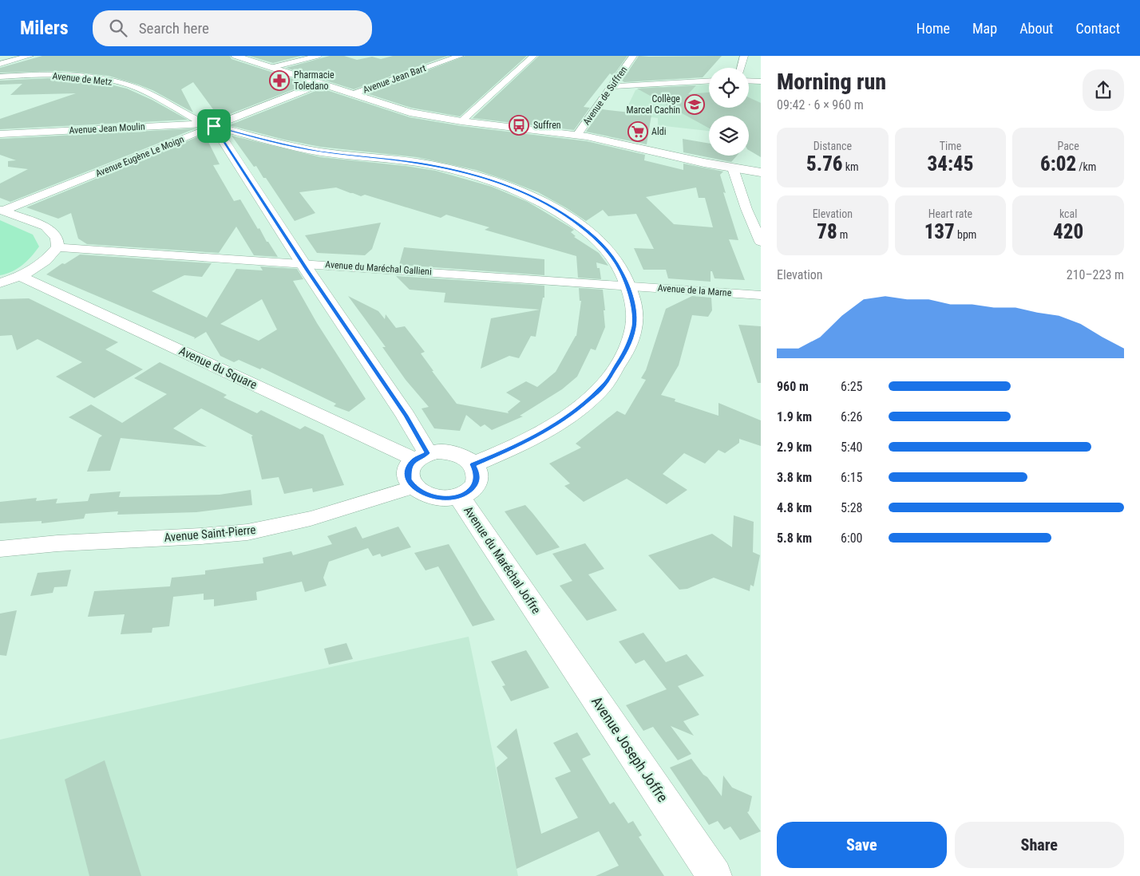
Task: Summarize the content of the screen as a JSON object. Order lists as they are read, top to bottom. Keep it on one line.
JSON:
{"streets":{"street":["Avenue de Metz","Avenue Jean Bart","Avenue de Suffren","Avenue Jean Moulin","Avenue Eugène Le Moign","Avenue du Maréchal Gallieni","Avenue de la Marne","Avenue du Square","Avenue Saint-Pierre","Avenue du Maréchal Joffre","Avenue Joseph Joffre"]},"crossings":[["Avenue de Metz","Avenue Jean Moulin"],["Avenue de Metz","Avenue Eugène Le Moign"],["Avenue Jean Moulin","Avenue Eugène Le Moign"],["Avenue du Maréchal Gallieni","Avenue de la Marne"],["Avenue du Square","Avenue Saint-Pierre"],["Avenue du Square","Avenue du Maréchal Joffre"],["Avenue Saint-Pierre","Avenue du Maréchal Joffre"],["Avenue du Maréchal Joffre","Avenue Joseph Joffre"]],"places":{"pharmacy":["Pharmacie Toledano"],"school or university":["Collège Marcel Cachin"],"bus stop":["Suffren"],"supermarket":["Aldi"]},"page":{"header":"Milers","search":"Search here","nav":["Home","Map","About","Contact"],"heading":["Morning run","09:42 · 6 × 960 m"],"stats":[["Distance","5.76 km"],["Time","34:45"],["Pace","6:02 /km"],["Elevation","78 m"],["Heart rate","137 bpm"],["kcal","420"]],"chart":["Elevation","210–223 m"],"list":[{"name":"960 m","note":"6:25"},{"name":"1.9 km","note":"6:26"},{"name":"2.9 km","note":"5:40"},{"name":"3.8 km","note":"6:15"},{"name":"4.8 km","note":"5:28"},{"name":"5.8 km","note":"6:00"}],"buttons":["Save","Share"]}}
